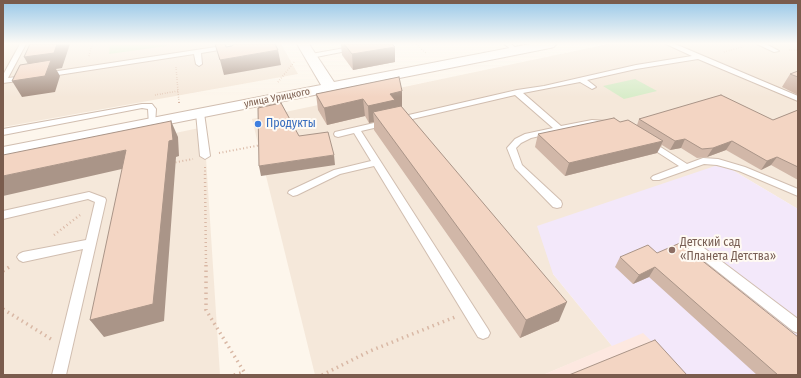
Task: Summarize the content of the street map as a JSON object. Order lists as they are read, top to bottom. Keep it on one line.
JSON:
{"streets":{"street":["улица Урицкого"]},"places":["Продукты","Детский сад «Планета Детства»"]}
